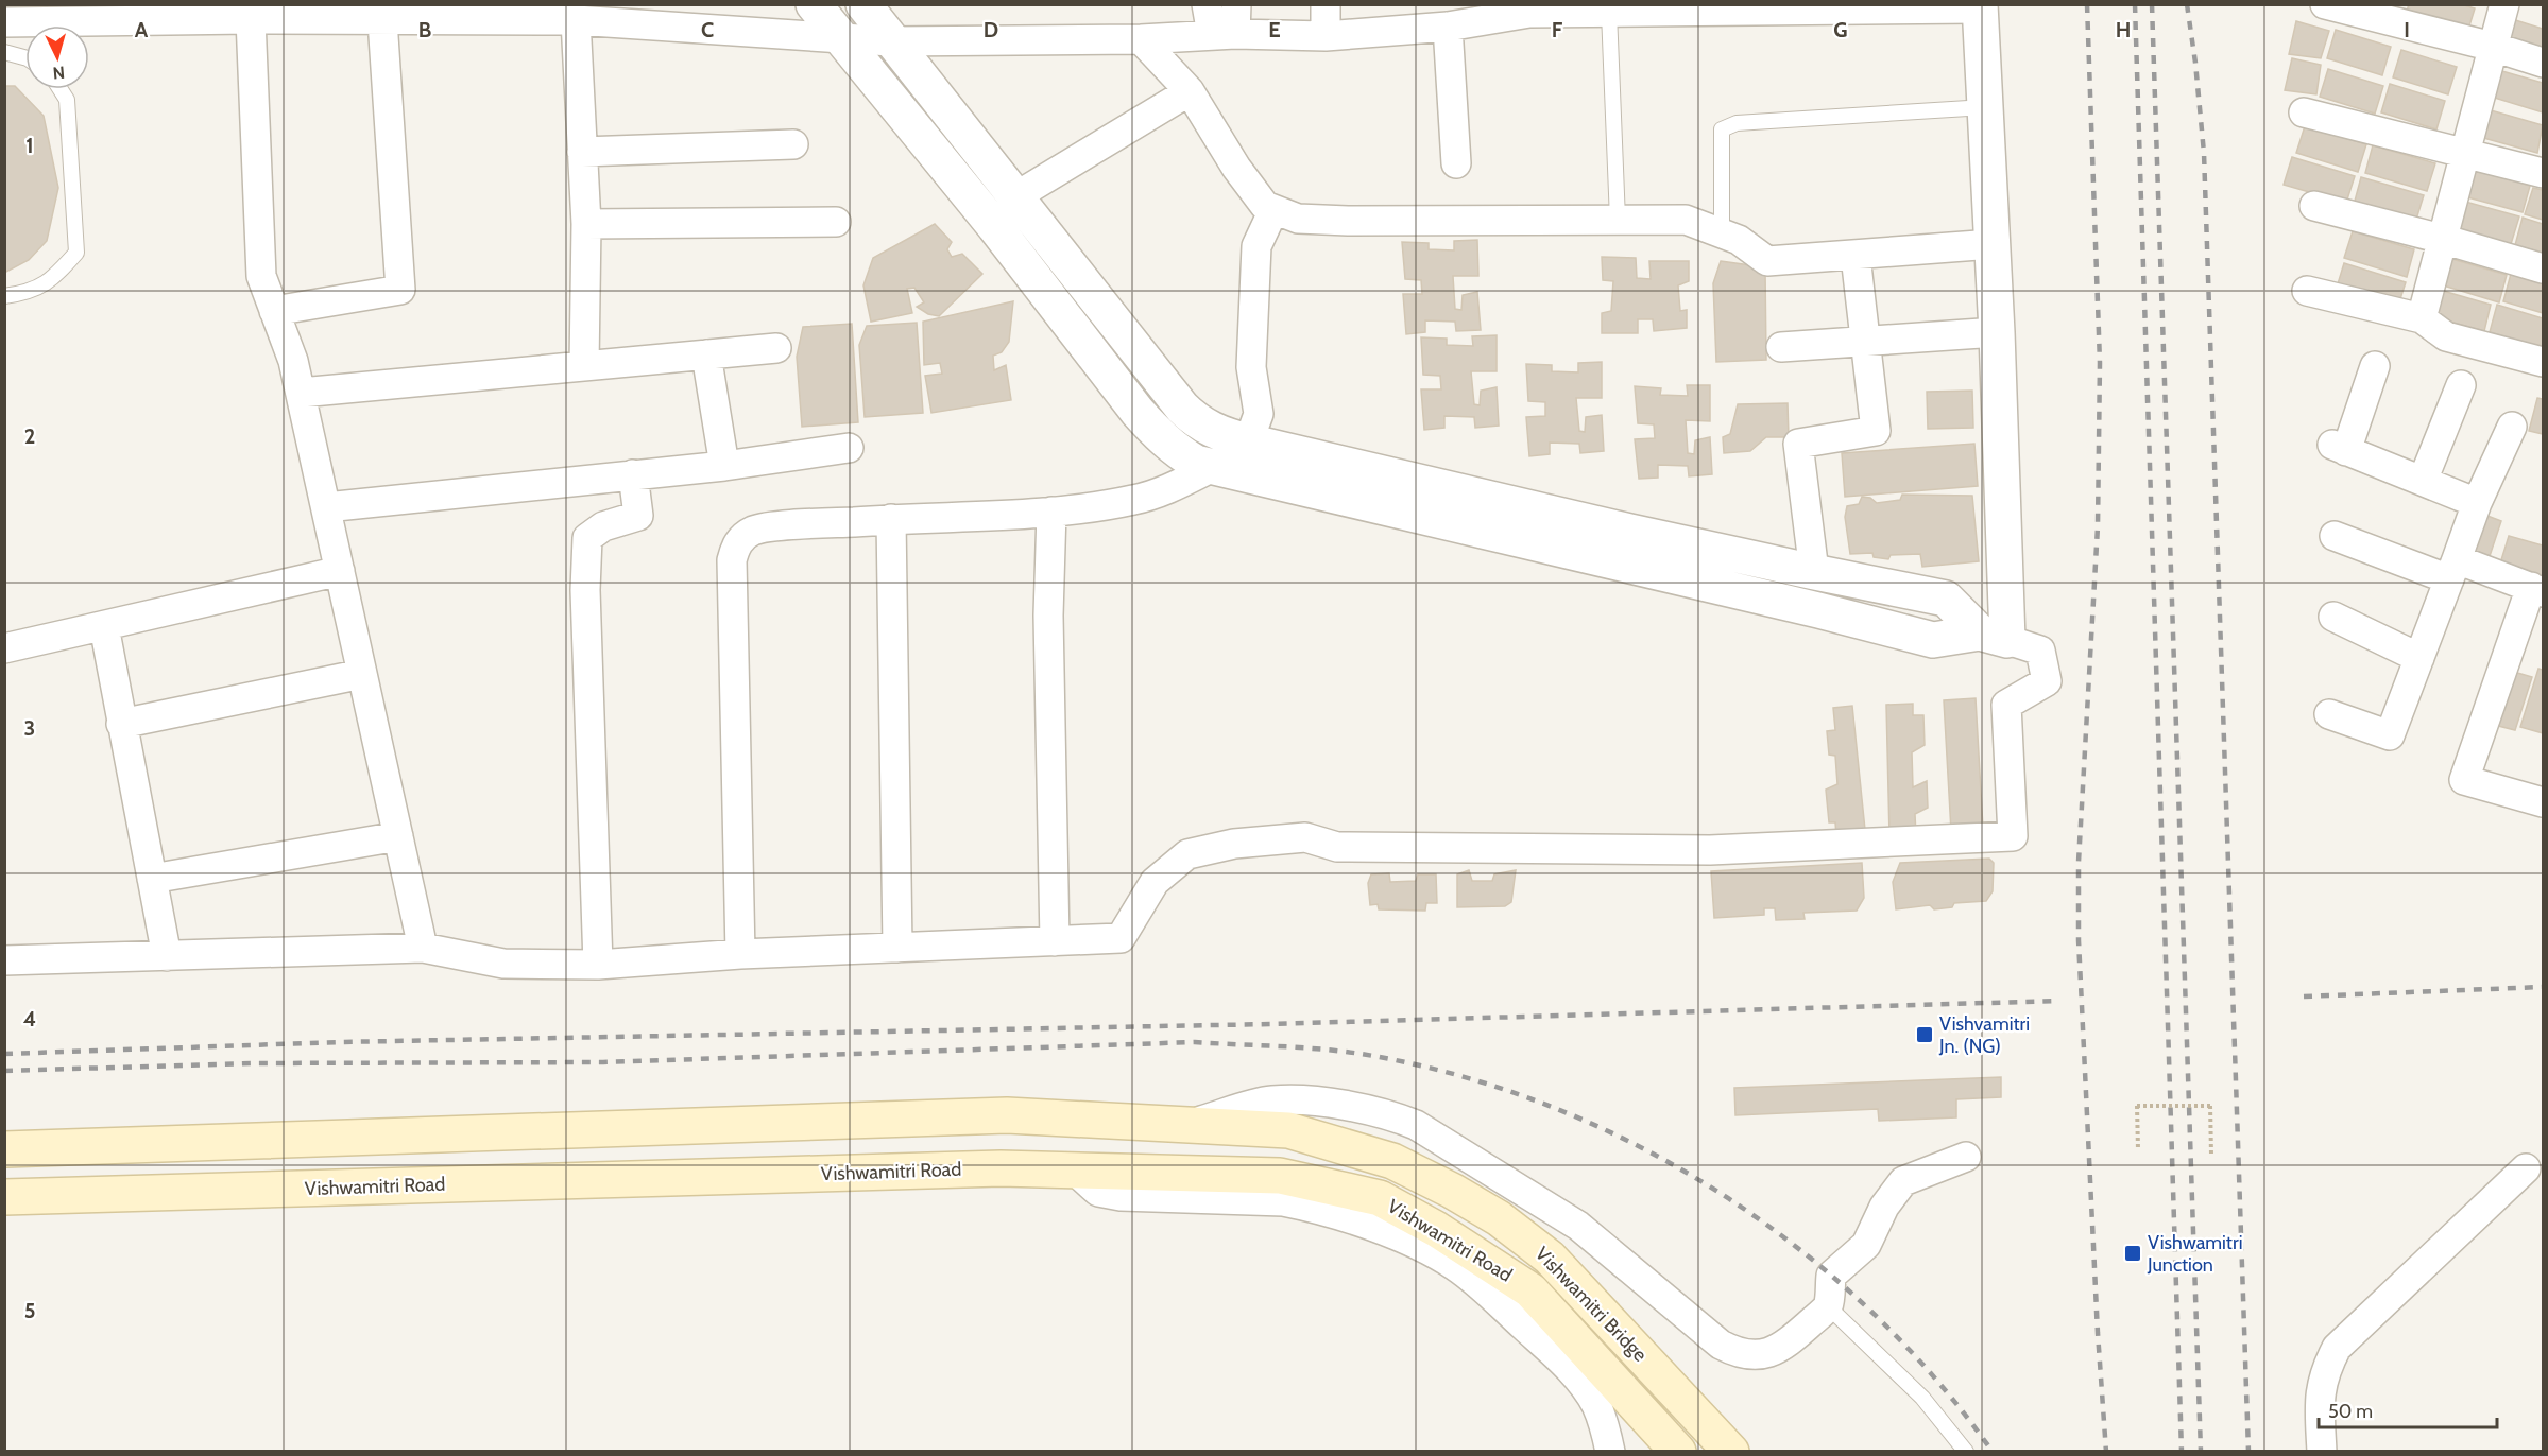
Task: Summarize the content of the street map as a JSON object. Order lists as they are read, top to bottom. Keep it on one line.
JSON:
{"streets":{"main road":["Vishwamitri Road","Vishwamitri Bridge"]},"places":{"transit":["Vishvamitri Jn. (NG)","Vishwamitri Junction"]},"scale_bar":"50 m","north":"bottom","grid":{"columns":["A","B","C","D","E","F","G","H","I"],"rows":["1","2","3","4","5"]}}
